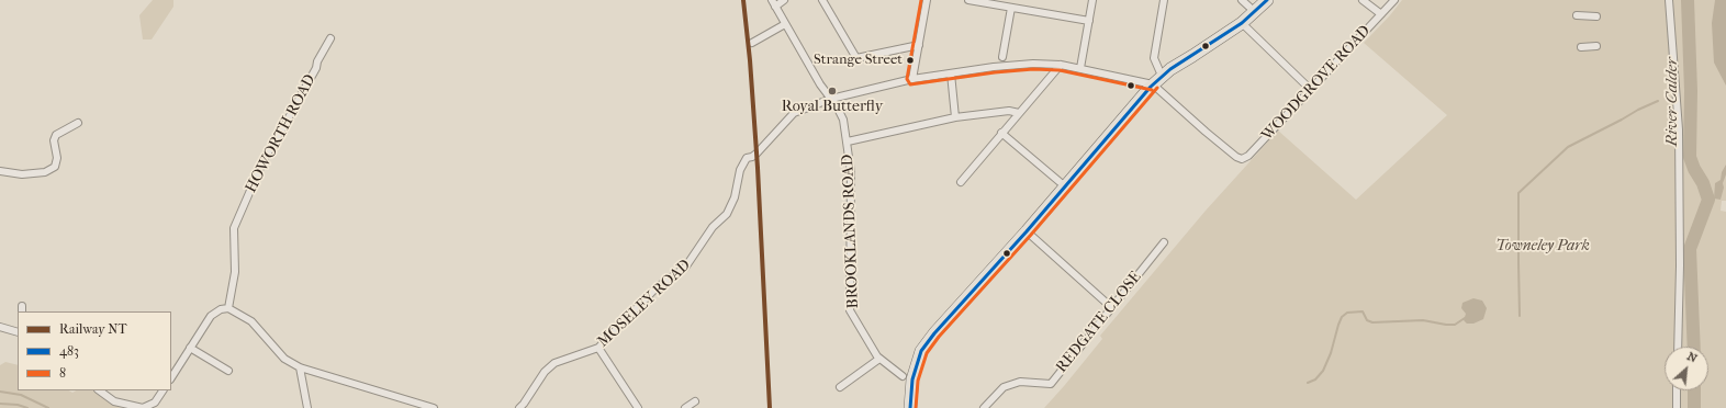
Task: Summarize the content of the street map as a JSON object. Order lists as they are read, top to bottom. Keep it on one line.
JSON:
{"streets":{"street":["WOODGROVE ROAD","HOWORTH ROAD","BROOKLANDS ROAD","MOSELEY ROAD","REDGATE CLOSE"]},"crossings":[["WOODGROVE ROAD","MOSELEY ROAD"],["BROOKLANDS ROAD","MOSELEY ROAD"]],"water":["River Calder"],"parks":["Towneley Park"],"places":["Strange Street","Royal Butterfly"],"lines":["rail line NT","transit line 483","transit line 8"],"legend":["Railway NT","483","8"],"north":"top right"}
